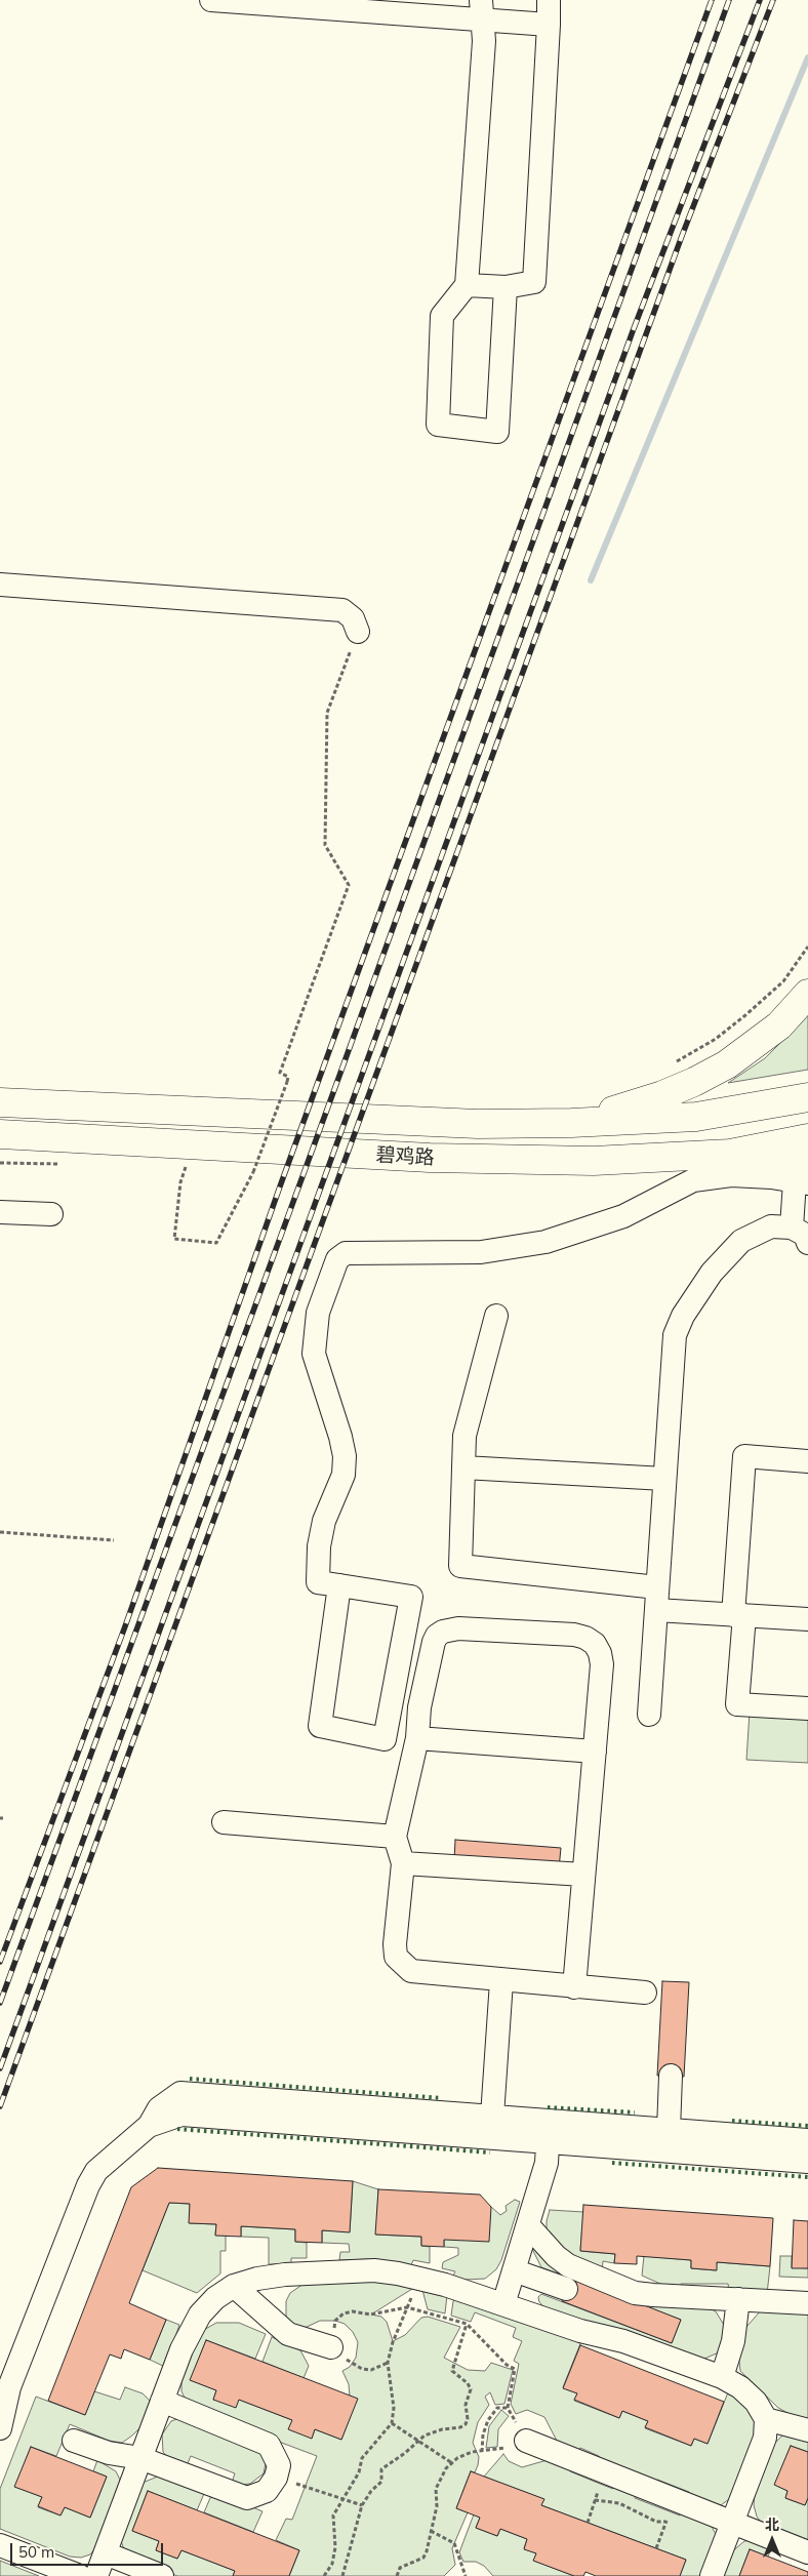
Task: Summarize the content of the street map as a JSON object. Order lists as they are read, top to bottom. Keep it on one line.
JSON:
{"streets":{"highway":["碧鸡路"]},"scale_bar":"50 m","north":"top"}
